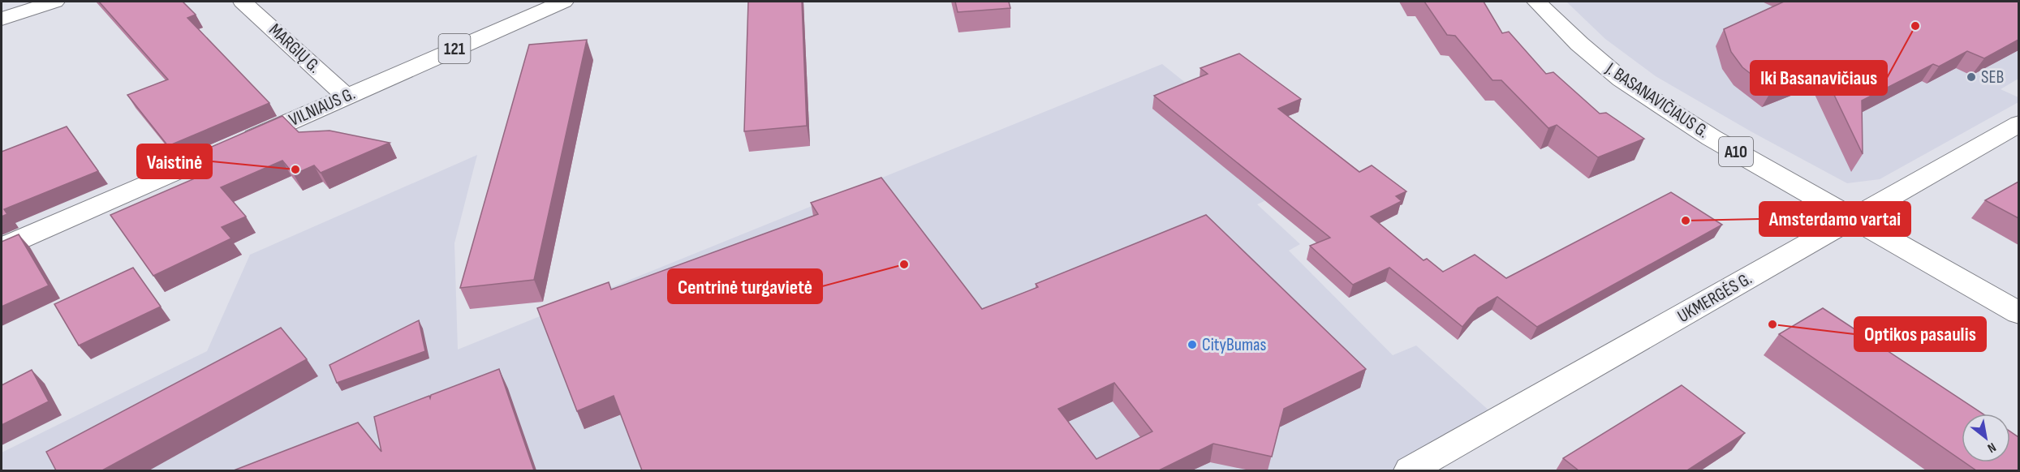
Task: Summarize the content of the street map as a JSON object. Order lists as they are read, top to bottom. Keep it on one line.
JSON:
{"streets":{"main road":["MARGIŲ G.","121","J. BASANAVIČIAUS G.","VILNIAUS G.","A10","UKMERGĖS G."]},"crossings":[["MARGIŲ G.","VILNIAUS G."],["J. BASANAVIČIAUS G.","UKMERGĖS G."]],"places":["Iki Basanavičiaus","SEB","Vaistinė","Amsterdamo vartai","Centrinė turgavietė","Optikos pasaulis","CityBumas"],"north":"bottom right"}
